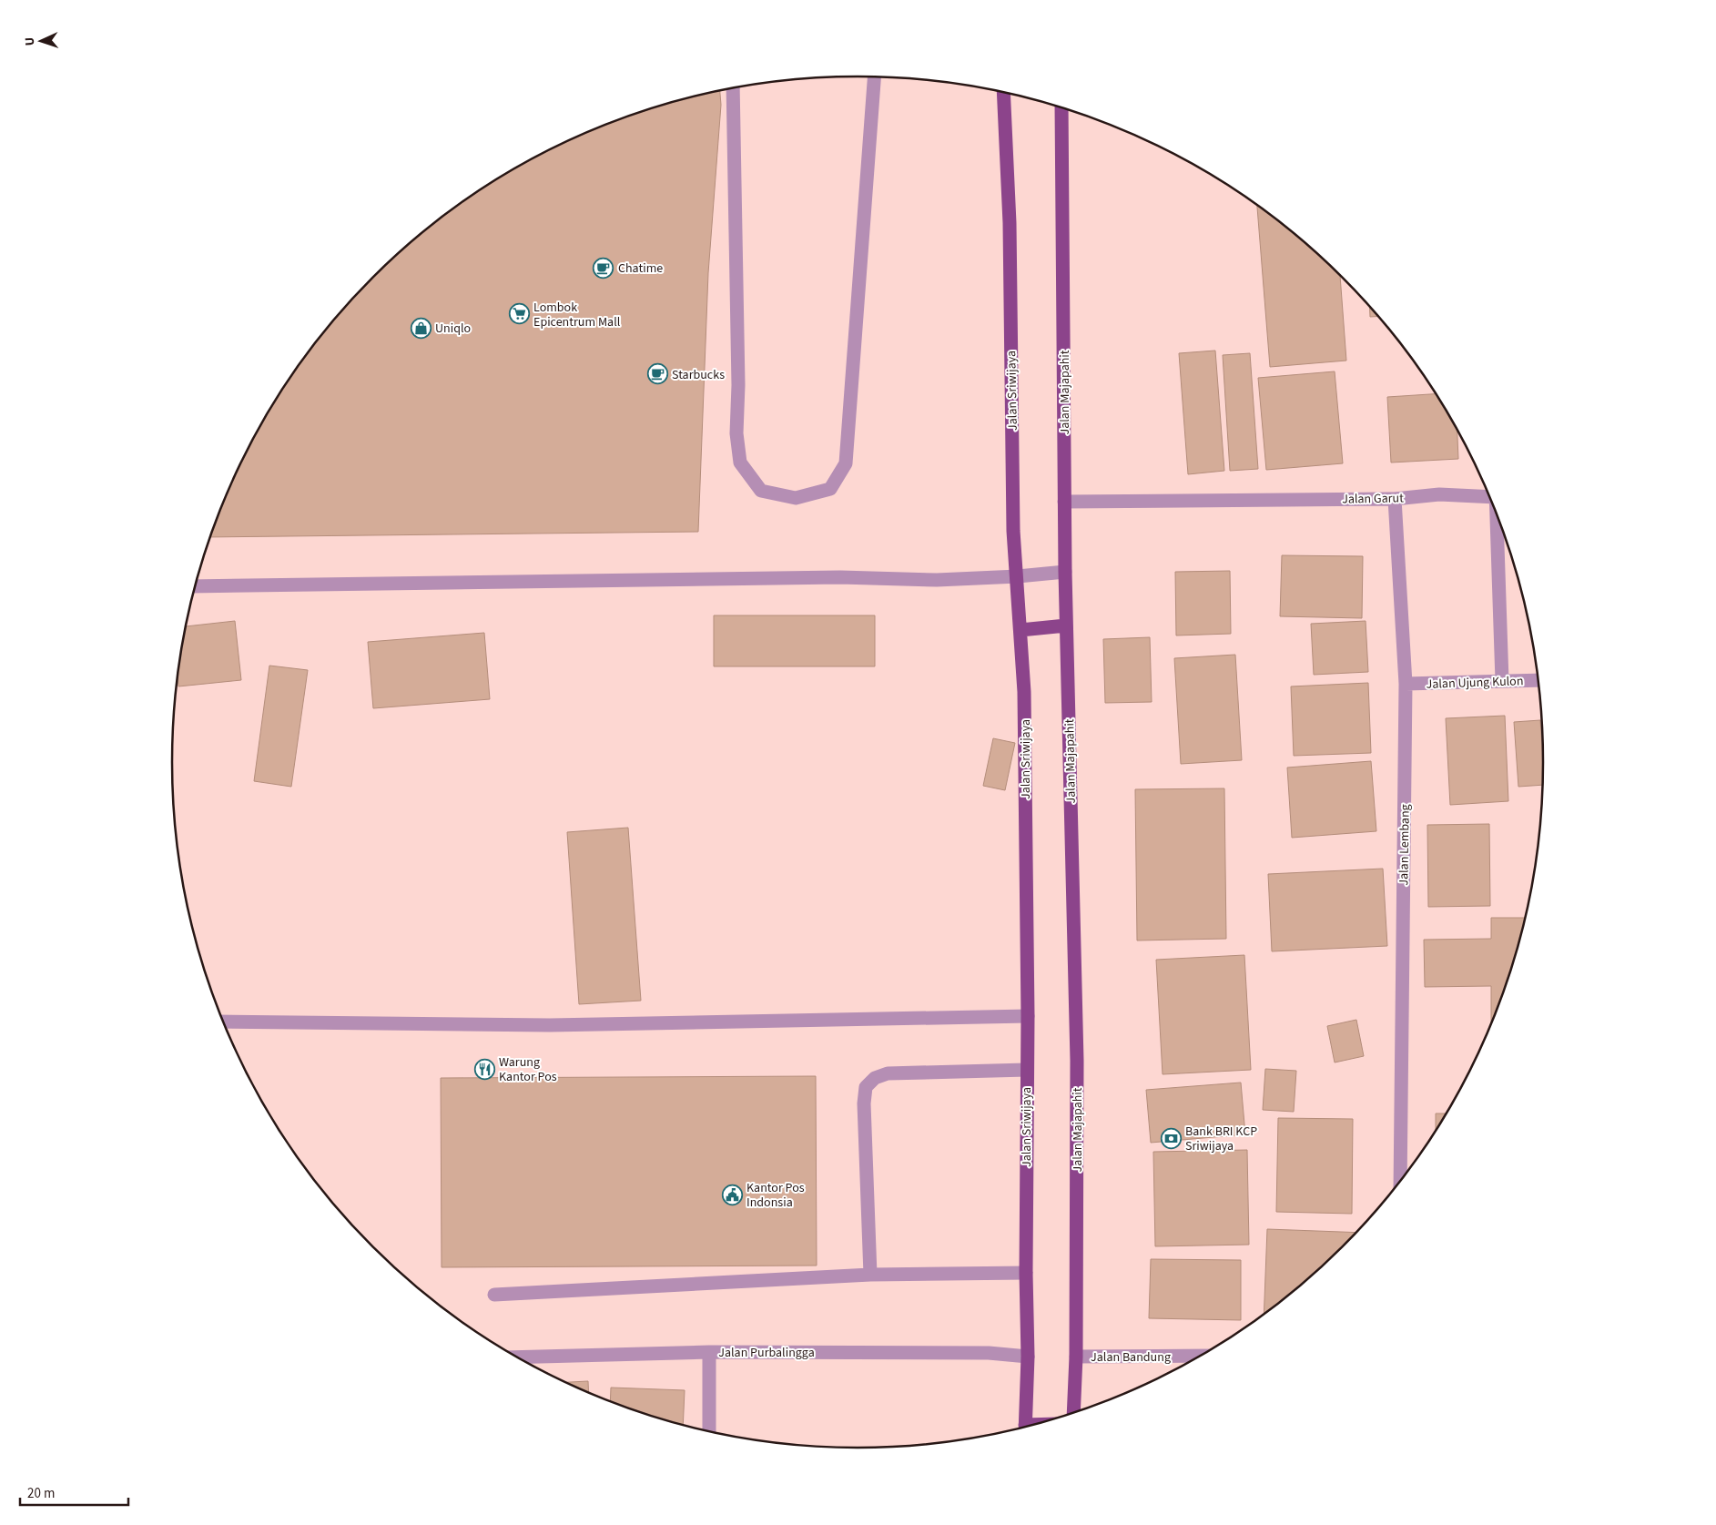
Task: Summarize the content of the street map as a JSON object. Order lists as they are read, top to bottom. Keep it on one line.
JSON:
{"streets":{"main road":["Jalan Sriwijaya","Jalan Majapahit"],"street":["Jalan Garut","Jalan Ujung Kulon","Jalan Lembang","Jalan Purbalingga","Jalan Bandung"]},"crossings":[["Jalan Sriwijaya","Jalan Purbalingga"],["Jalan Majapahit","Jalan Garut"],["Jalan Majapahit","Jalan Bandung"],["Jalan Garut","Jalan Ujung Kulon"],["Jalan Garut","Jalan Lembang"],["Jalan Ujung Kulon","Jalan Lembang"]],"places":{"cafe":["Chatime","Starbucks"],"supermarket":["Lombok Epicentrum Mall"],"shop":["Uniqlo"],"restaurant":["Warung Kantor Pos"],"bank":["Bank BRI KCP Sriwijaya"],"public building":["Kantor Pos Indonsia"]},"scale_bar":"20 m","north":"left"}
